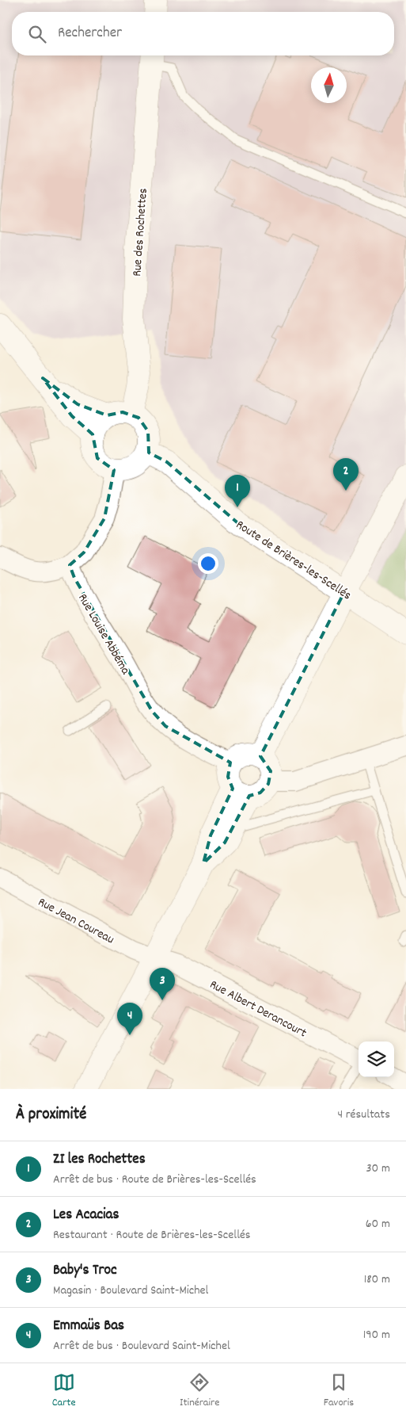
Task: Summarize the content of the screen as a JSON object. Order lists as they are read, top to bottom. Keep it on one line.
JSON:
{"streets":{"street":["Rue des Rochettes","Route de Brières-les-Scellés","Rue Louise Abbéma","Rue Jean Coureau","Rue Albert Derancourt"]},"crossings":[["Rue des Rochettes","Route de Brières-les-Scellés"],["Rue Jean Coureau","Rue Albert Derancourt"]],"north":"top","page":{"search":"Rechercher","pins":["2","1","3","4"],"heading":["À proximité","4 résultats"],"list":[{"mark":"1","name":"ZI les Rochettes","note":"Arrêt de bus · Route de Brières-les-Scellés","value":"30 m"},{"mark":"2","name":"Les Acacias","note":"Restaurant · Route de Brières-les-Scellés","value":"60 m"},{"mark":"3","name":"Baby's Troc","note":"Magasin · Boulevard Saint-Michel","value":"180 m"},{"mark":"4","name":"Emmaüs Bas","note":"Arrêt de bus · Boulevard Saint-Michel","value":"190 m"}],"nav":["Carte","Itinéraire","Favoris"]}}
